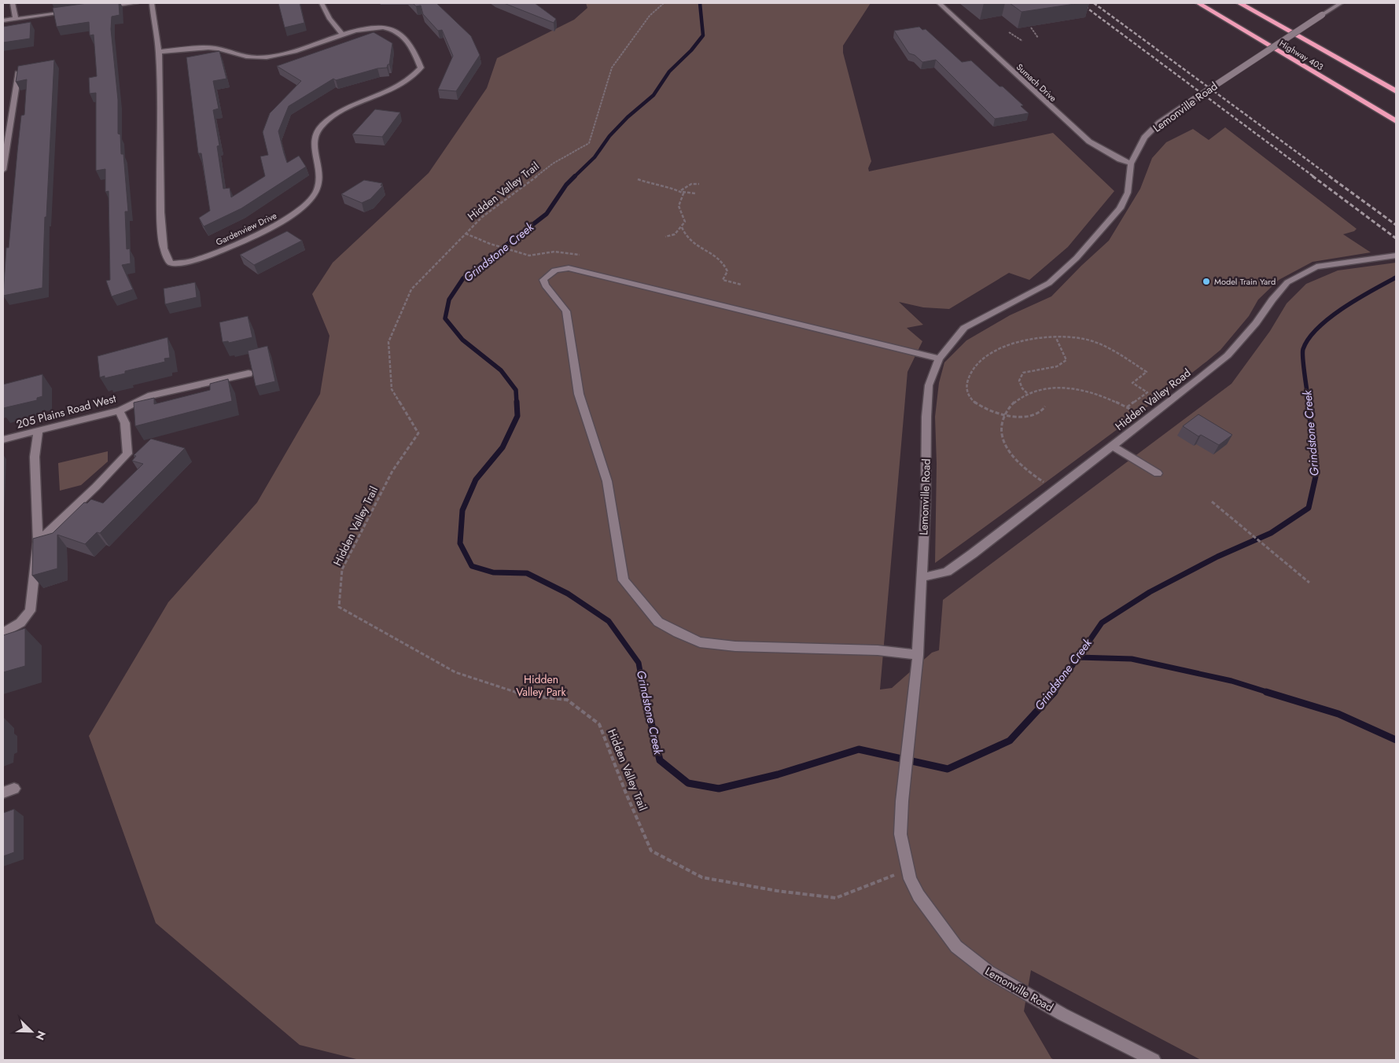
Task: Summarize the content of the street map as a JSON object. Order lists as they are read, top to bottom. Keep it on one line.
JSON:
{"streets":{"highway":["Highway 403"],"street":["Sumach Drive","Lemonville Road","Gardenview Drive","Hidden Valley Road","205 Plains Road West"],"path":["Hidden Valley Trail"]},"crossings":[["Sumach Drive","Lemonville Road"],["Lemonville Road","Hidden Valley Trail"],["Lemonville Road","Hidden Valley Road"]],"water":["Grindstone Creek"],"parks":["Hidden Valley Park"],"places":["Model Train Yard"],"north":"bottom right"}
